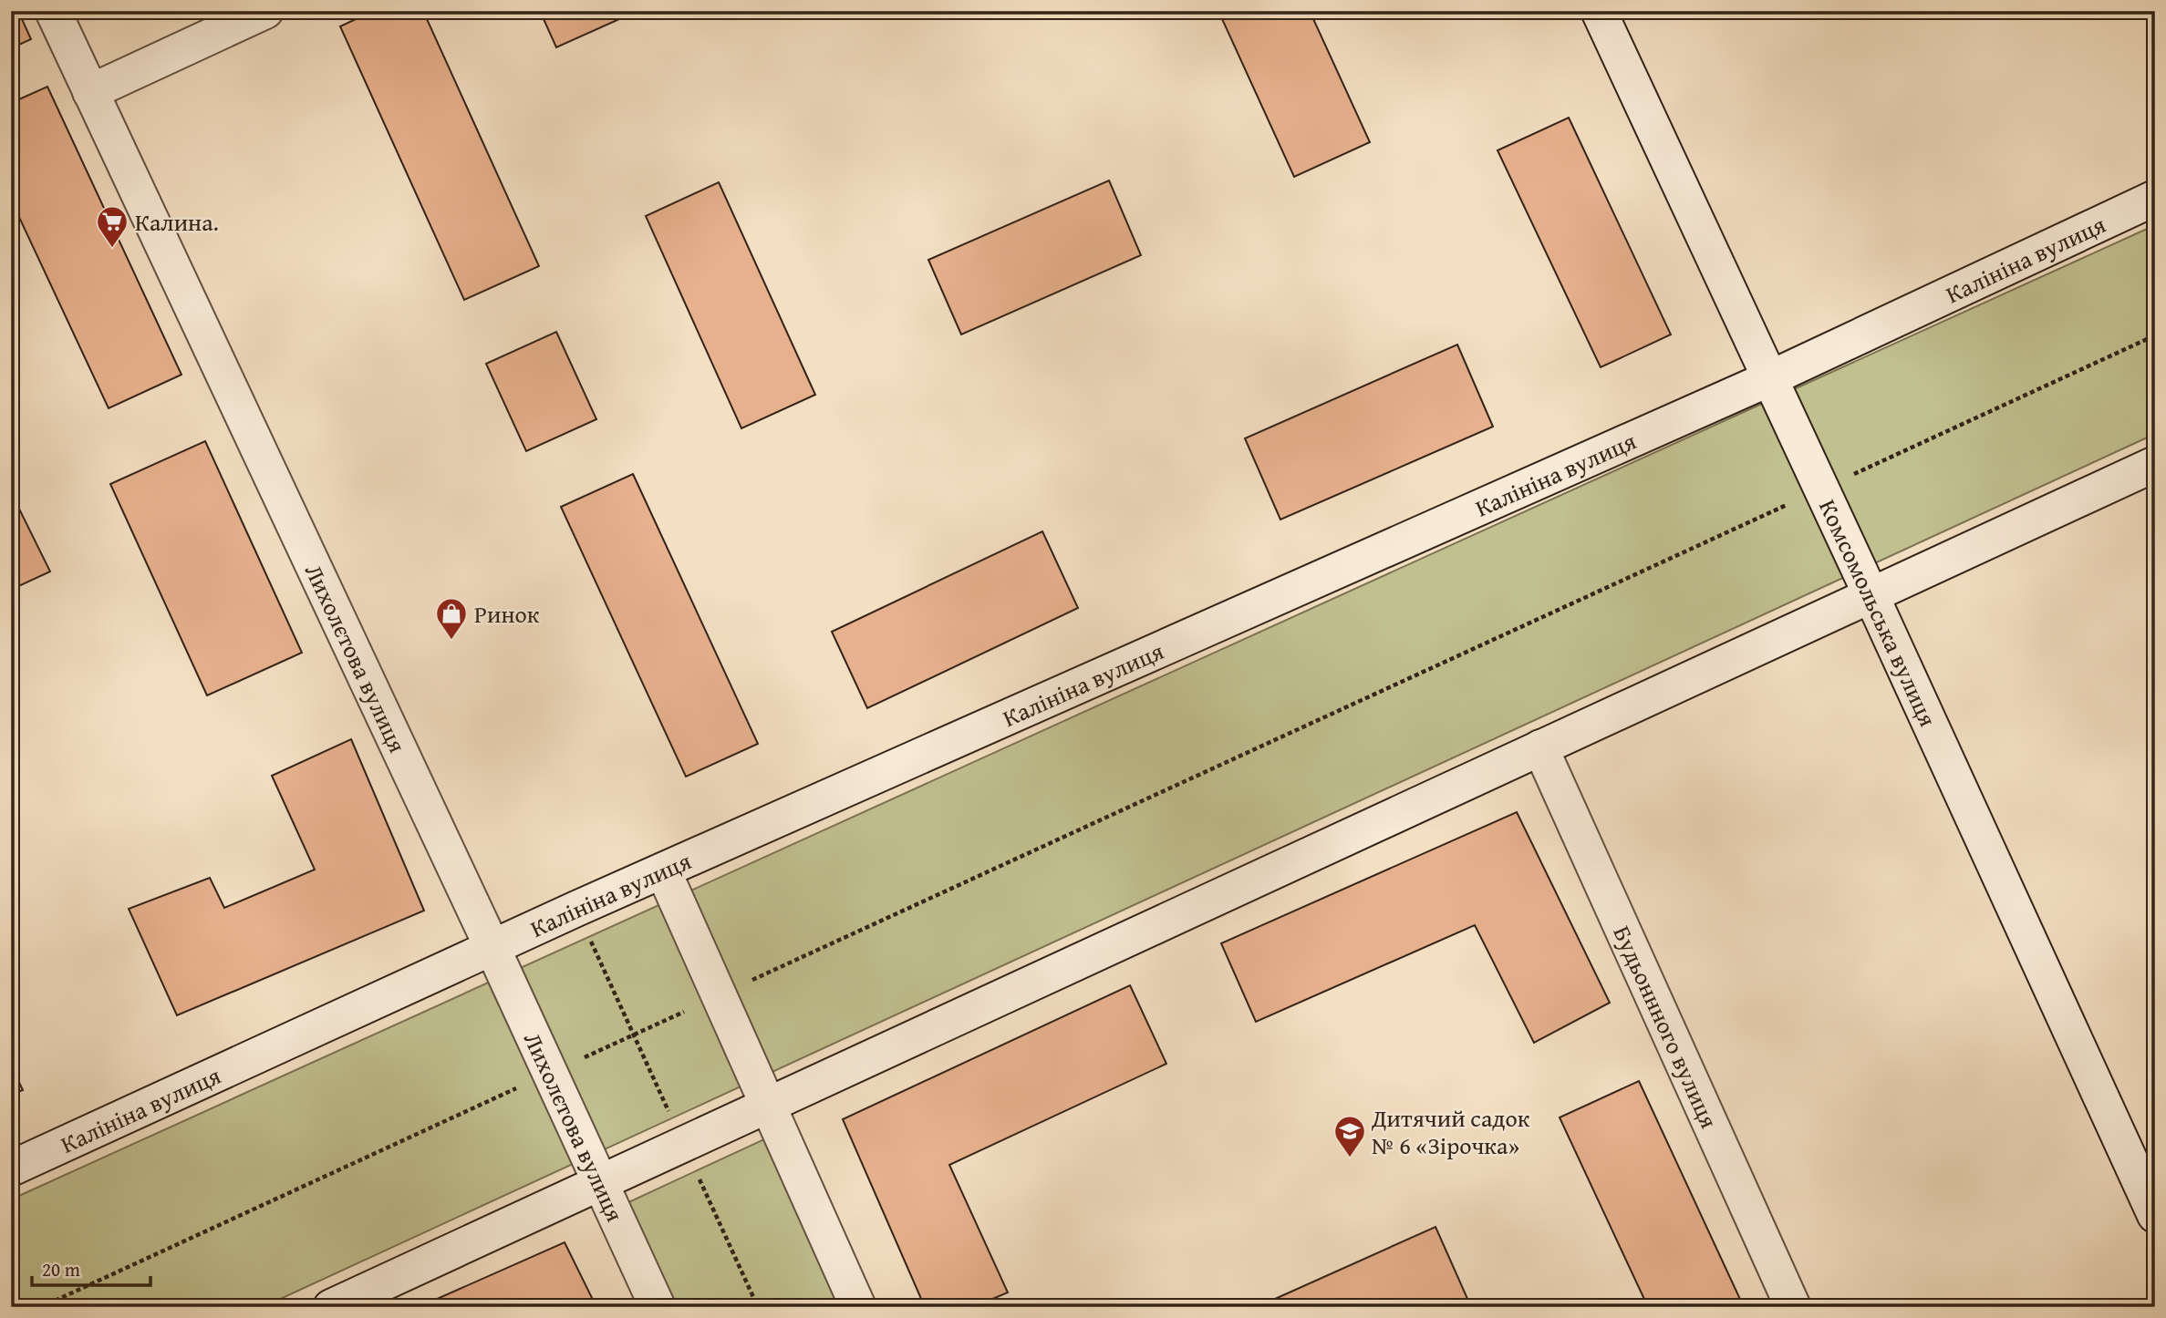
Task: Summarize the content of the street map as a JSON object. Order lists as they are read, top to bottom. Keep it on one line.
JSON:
{"streets":{"main road":["Калініна вулиця","Комсомольська вулиця","Лихолєтова вулиця","Будьоннного вулиця"]},"crossings":[["Калініна вулиця","Комсомольська вулиця"],["Калініна вулиця","Лихолєтова вулиця"]],"places":{"supermarket":["Калина."],"shop":["Ринок"],"school or university":["Дитячий садок № 6 «Зірочка»"]},"scale_bar":"20 m"}
